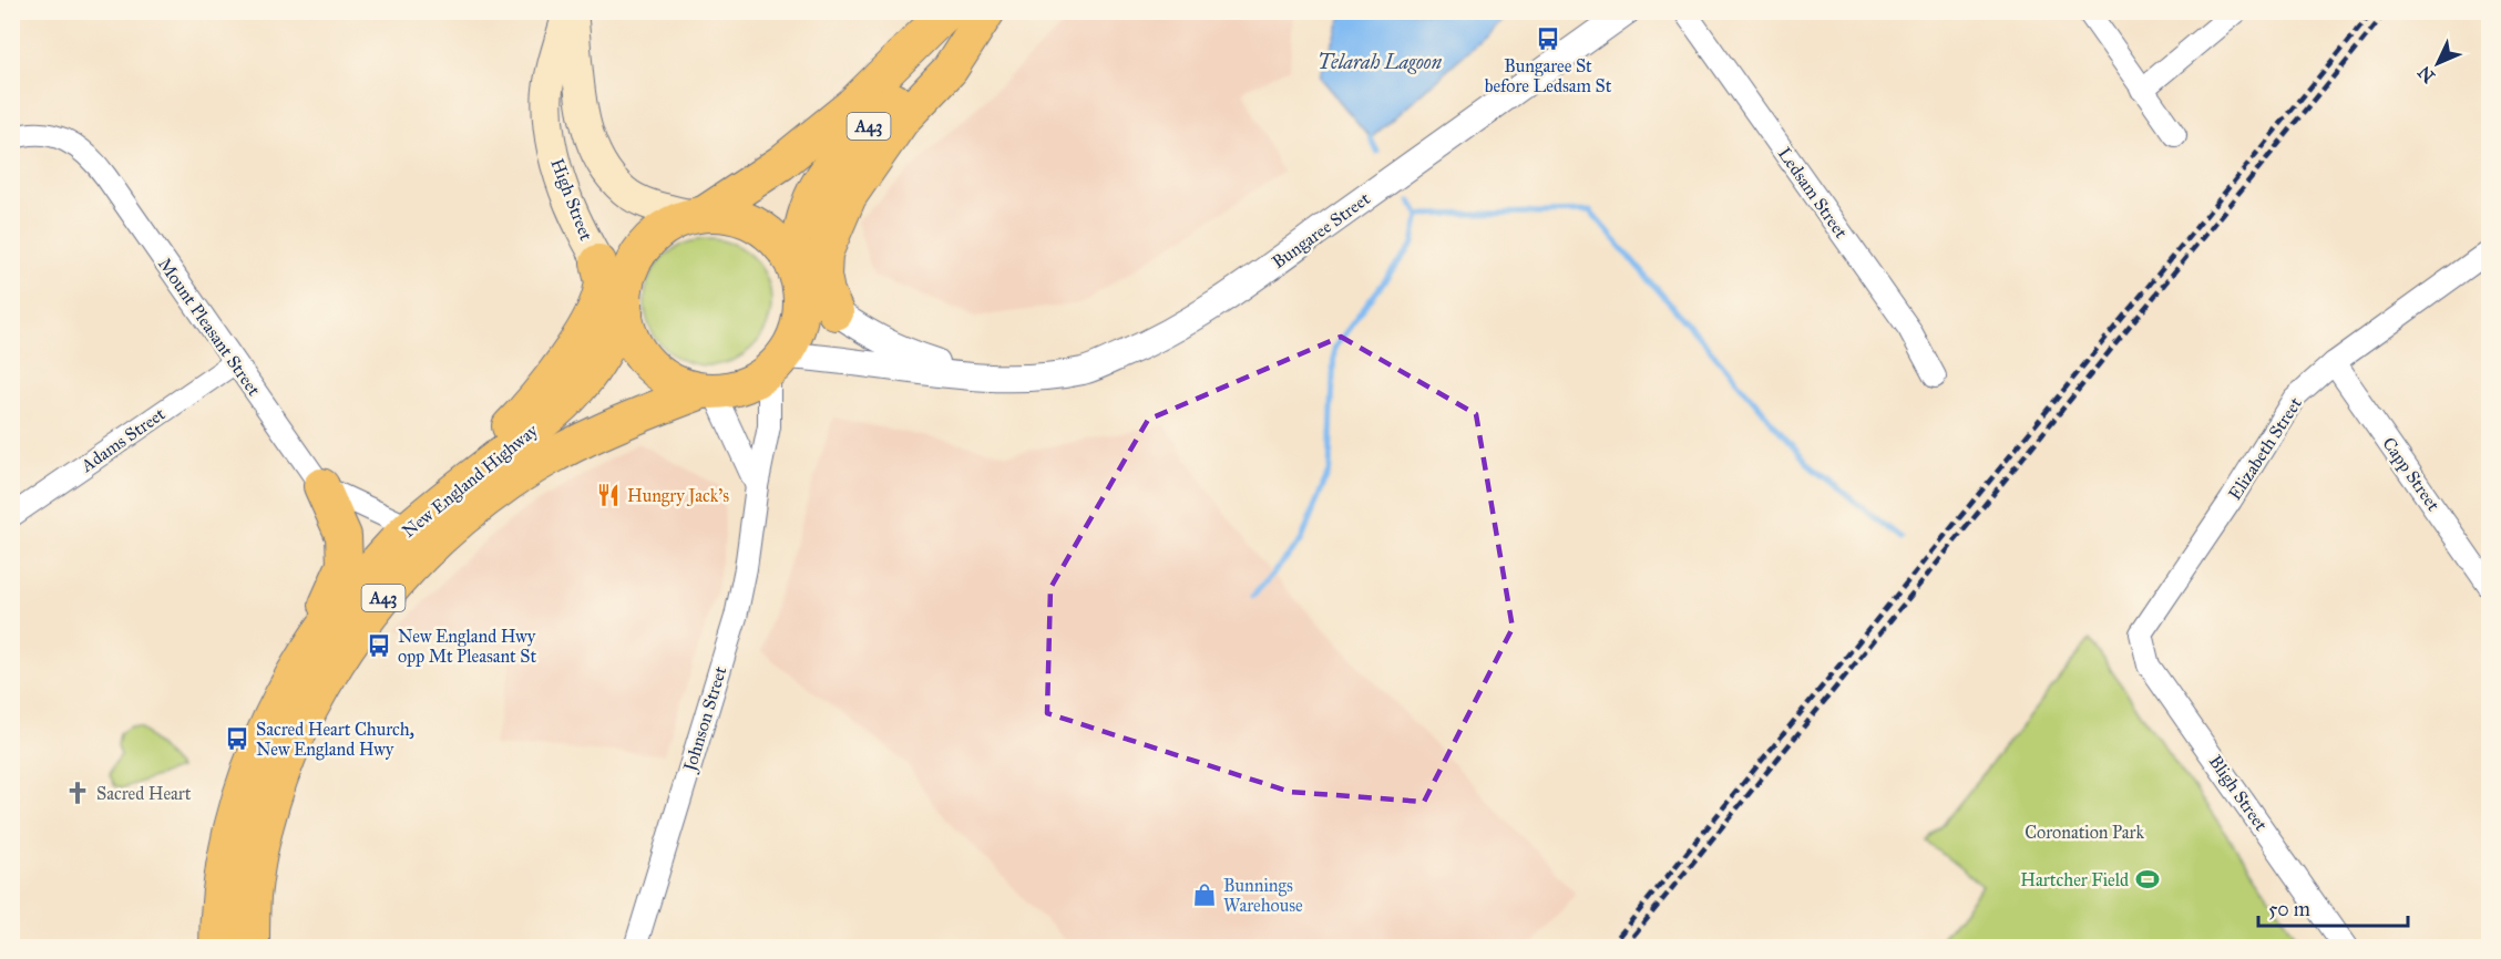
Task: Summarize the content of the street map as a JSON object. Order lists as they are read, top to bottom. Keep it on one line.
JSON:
{"streets":{"highway":["A43","New England Highway"],"main road":["High Street"],"street":["Ledsam Street","Bungaree Street","Mount Pleasant Street","Adams Street","Elizabeth Street","Capp Street","Johnson Street","Bligh Street"]},"crossings":[["A43","High Street"],["A43","Bungaree Street"],["A43","New England Highway"],["A43","Johnson Street"],["High Street","Bungaree Street"],["High Street","New England Highway"],["High Street","Johnson Street"],["Bungaree Street","New England Highway"],["Bungaree Street","Johnson Street"],["Mount Pleasant Street","Adams Street"],["Mount Pleasant Street","New England Highway"],["Elizabeth Street","Capp Street"],["Elizabeth Street","Bligh Street"],["New England Highway","Johnson Street"]],"water":["Telarah Lagoon"],"parks":["Coronation Park"],"places":{"bus stop":["Bungaree St before Ledsam St","New England Hwy opp Mt Pleasant St","Sacred Heart Church, New England Hwy"],"restaurant":["Hungry Jack's"],"church":["Sacred Heart"],"sports":["Hartcher Field"],"shop":["Bunnings Warehouse"]},"scale_bar":"50 m","north":"bottom left"}
